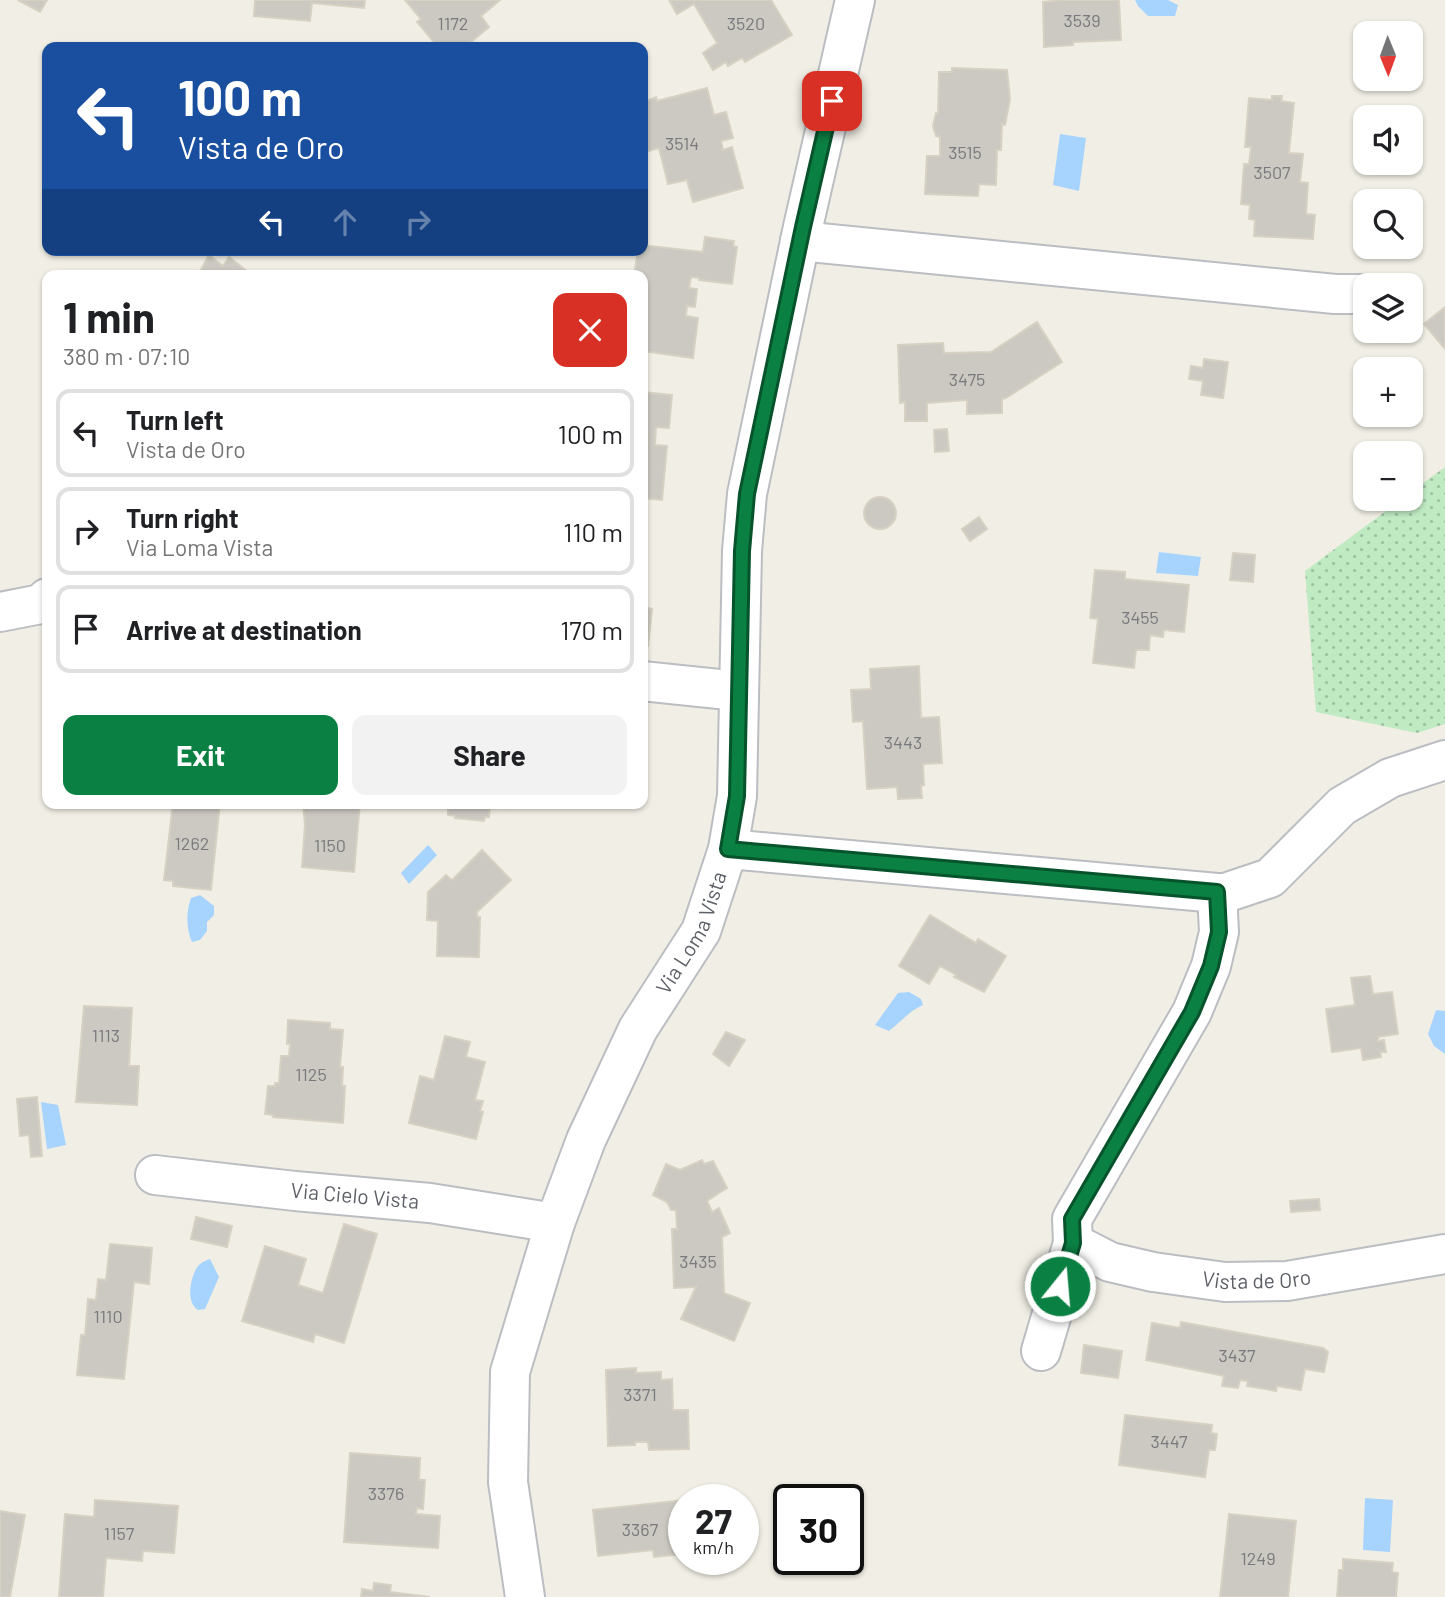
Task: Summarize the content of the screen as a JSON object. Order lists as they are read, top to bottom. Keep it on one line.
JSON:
{"streets":{"street":["Via Loma Vista","Via Cielo Vista","Vista de Oro"]},"crossings":[["Via Loma Vista","Via Cielo Vista"]],"house_numbers":["3539","1172","3520","3514","3515","3507","3475","3455","3443","1262","1150","1113","1125","3435","1110","3437","3371","3447","3376","3367","1157","1249"],"north":"bottom","page":{"map_buttons":["+","−"],"turn":["100 m","Vista de Oro"],"heading":["1 min","380 m · 07:10"],"list":[{"name":"Turn left","note":"Vista de Oro","value":"100 m"},{"name":"Turn right","note":"Via Loma Vista","value":"110 m"},{"name":"Arrive at destination","value":"170 m"}],"buttons":["Exit","Share"],"speed":"27 km/h","limit":"30"}}
